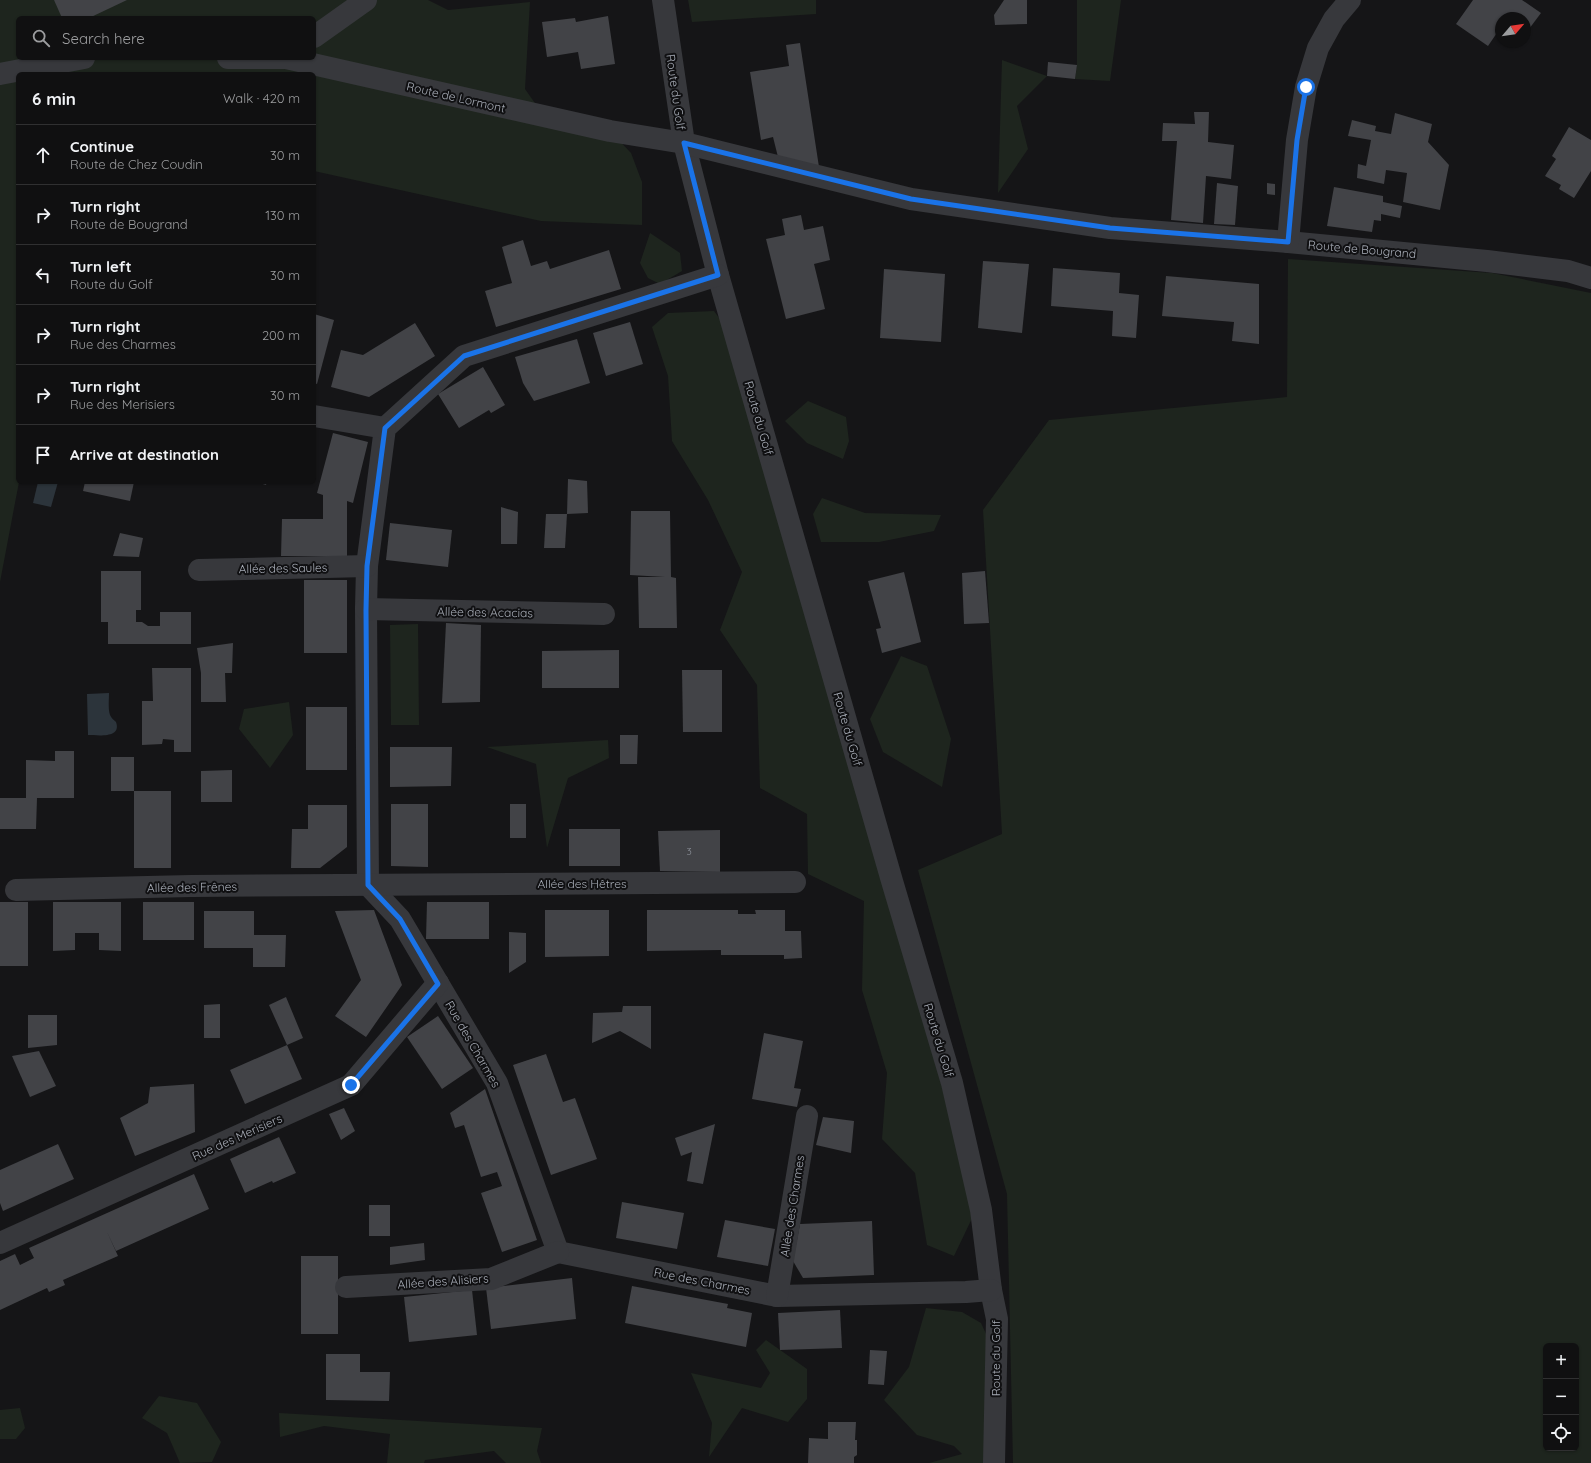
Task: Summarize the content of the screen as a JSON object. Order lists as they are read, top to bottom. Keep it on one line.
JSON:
{"streets":{"street":["Route du Golf","Route de Lormont","Route de Bougrand","Allée des Saules","Allée des Acacias","Allée des Hêtres","Allée des Frênes","Rue des Charmes","Rue des Merisiers","Allée des Charmes","Allée des Alisiers"]},"crossings":[["Route du Golf","Route de Lormont"],["Route du Golf","Route de Bougrand"],["Route du Golf","Rue des Charmes"],["Route de Lormont","Route de Bougrand"],["Allée des Hêtres","Allée des Frênes"],["Allée des Hêtres","Rue des Charmes"],["Allée des Frênes","Rue des Charmes"],["Rue des Charmes","Rue des Merisiers"],["Rue des Charmes","Allée des Charmes"],["Rue des Charmes","Allée des Alisiers"]],"house_numbers":["3"],"north":"top right","page":{"search":"Search here","heading":["6 min","Walk · 420 m"],"list":[["Continue","Route de Chez Coudin","30 m"],["Turn right","Route de Bougrand","130 m"],["Turn left","Route du Golf","30 m"],["Turn right","Rue des Charmes","200 m"],["Turn right","Rue des Merisiers","30 m"],"Arrive at destination"],"map_buttons":["+","−"]}}
